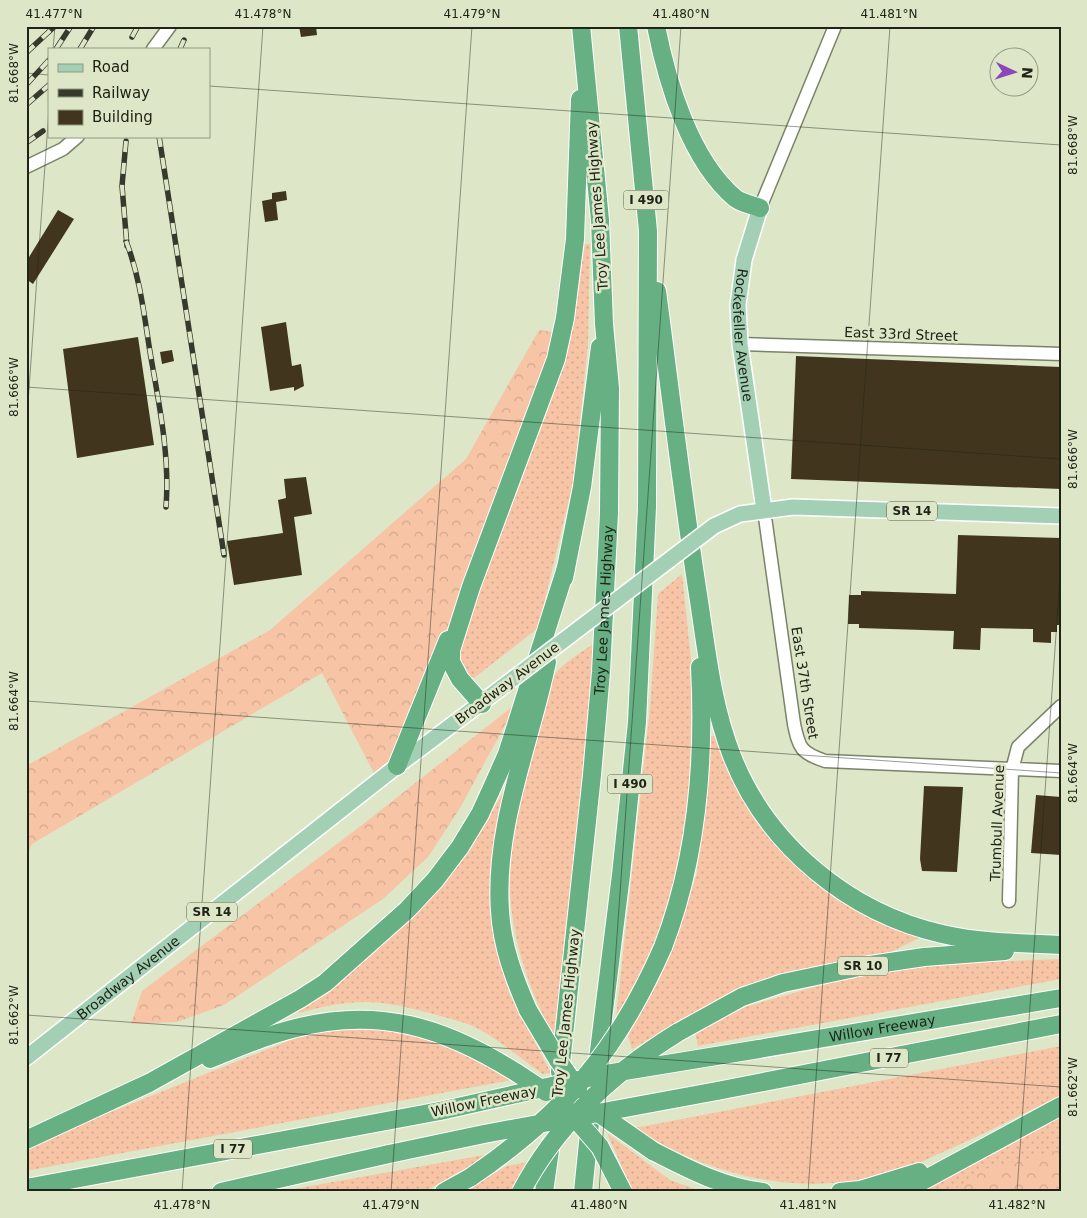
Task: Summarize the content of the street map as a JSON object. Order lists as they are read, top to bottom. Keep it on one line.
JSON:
{"streets":{"highway":["I 490","Troy Lee James Highway","SR 10","Willow Freeway","I 77"],"main road":["Rockefeller Avenue","SR 14","Broadway Avenue"],"street":["East 33rd Street","East 37th Street","Trumbull Avenue"]},"crossings":[["East 33rd Street","Rockefeller Avenue"],["Rockefeller Avenue","Broadway Avenue"],["Rockefeller Avenue","East 37th Street"],["Broadway Avenue","East 37th Street"],["East 37th Street","Trumbull Avenue"]],"legend":["Road","Railway","Building"],"north":"right","coordinates":["41.477°N","41.478°N","41.479°N","41.480°N","41.481°N","81.668°W","81.666°W","81.664°W","81.662°W","41.482°N"]}
